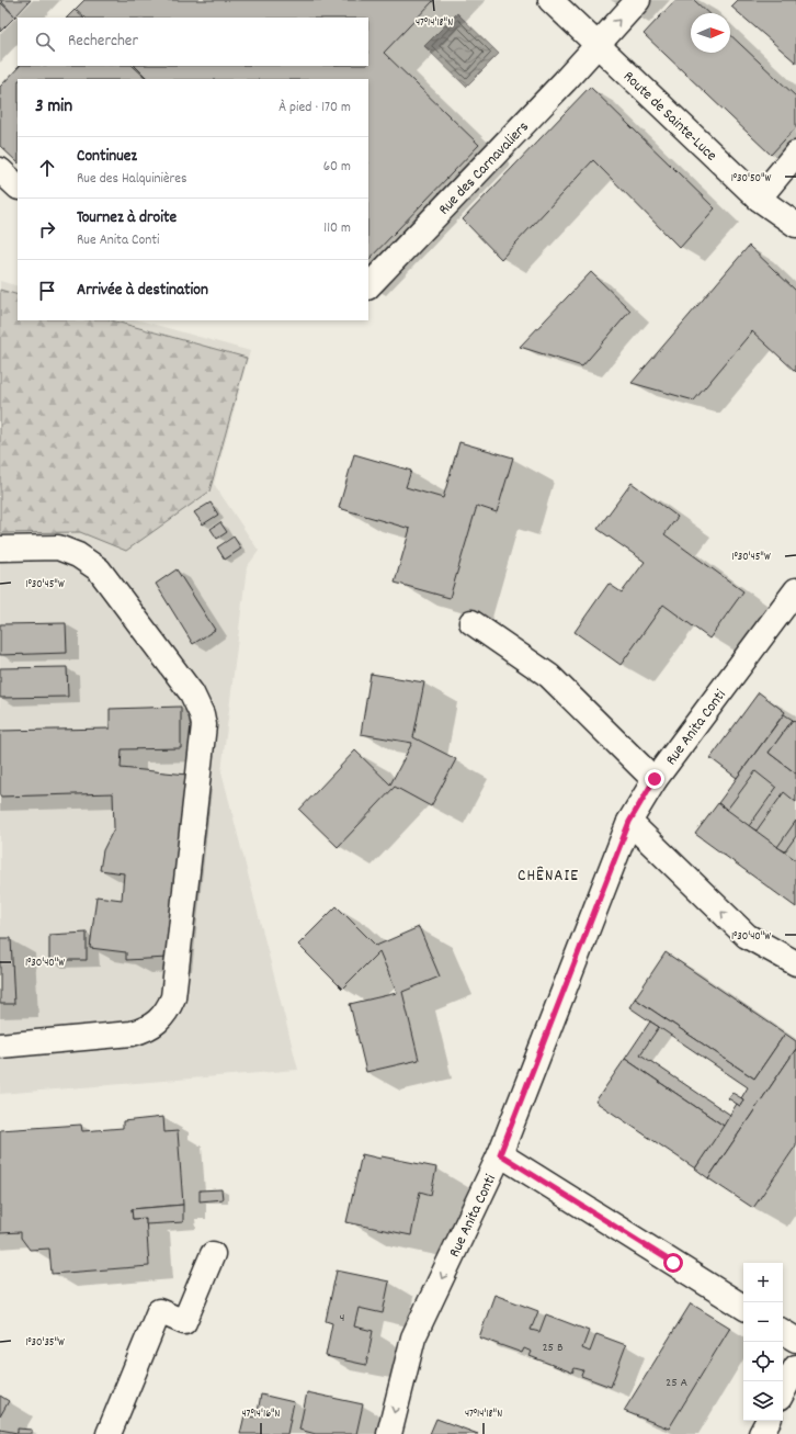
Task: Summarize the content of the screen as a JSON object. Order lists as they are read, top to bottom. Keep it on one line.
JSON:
{"streets":{"street":["Route de Sainte-Luce","Rue des Carnavaliers","Rue Anita Conti"]},"crossings":[["Route de Sainte-Luce","Rue des Carnavaliers"]],"districts":["CHÊNAIE"],"house_numbers":["4","25 B","25 A"],"north":"right","page":{"search":"Rechercher","heading":["3 min","À pied · 170 m"],"list":[["Continuez","Rue des Halquinières","60 m"],["Tournez à droite","Rue Anita Conti","110 m"],"Arrivée à destination"],"map_buttons":["+","−"]},"coordinates":["47°14'18\"N","1°30'50\"W","1°30'45\"W","1°30'40\"W","1°30'35\"W","47°14'16\"N"]}
